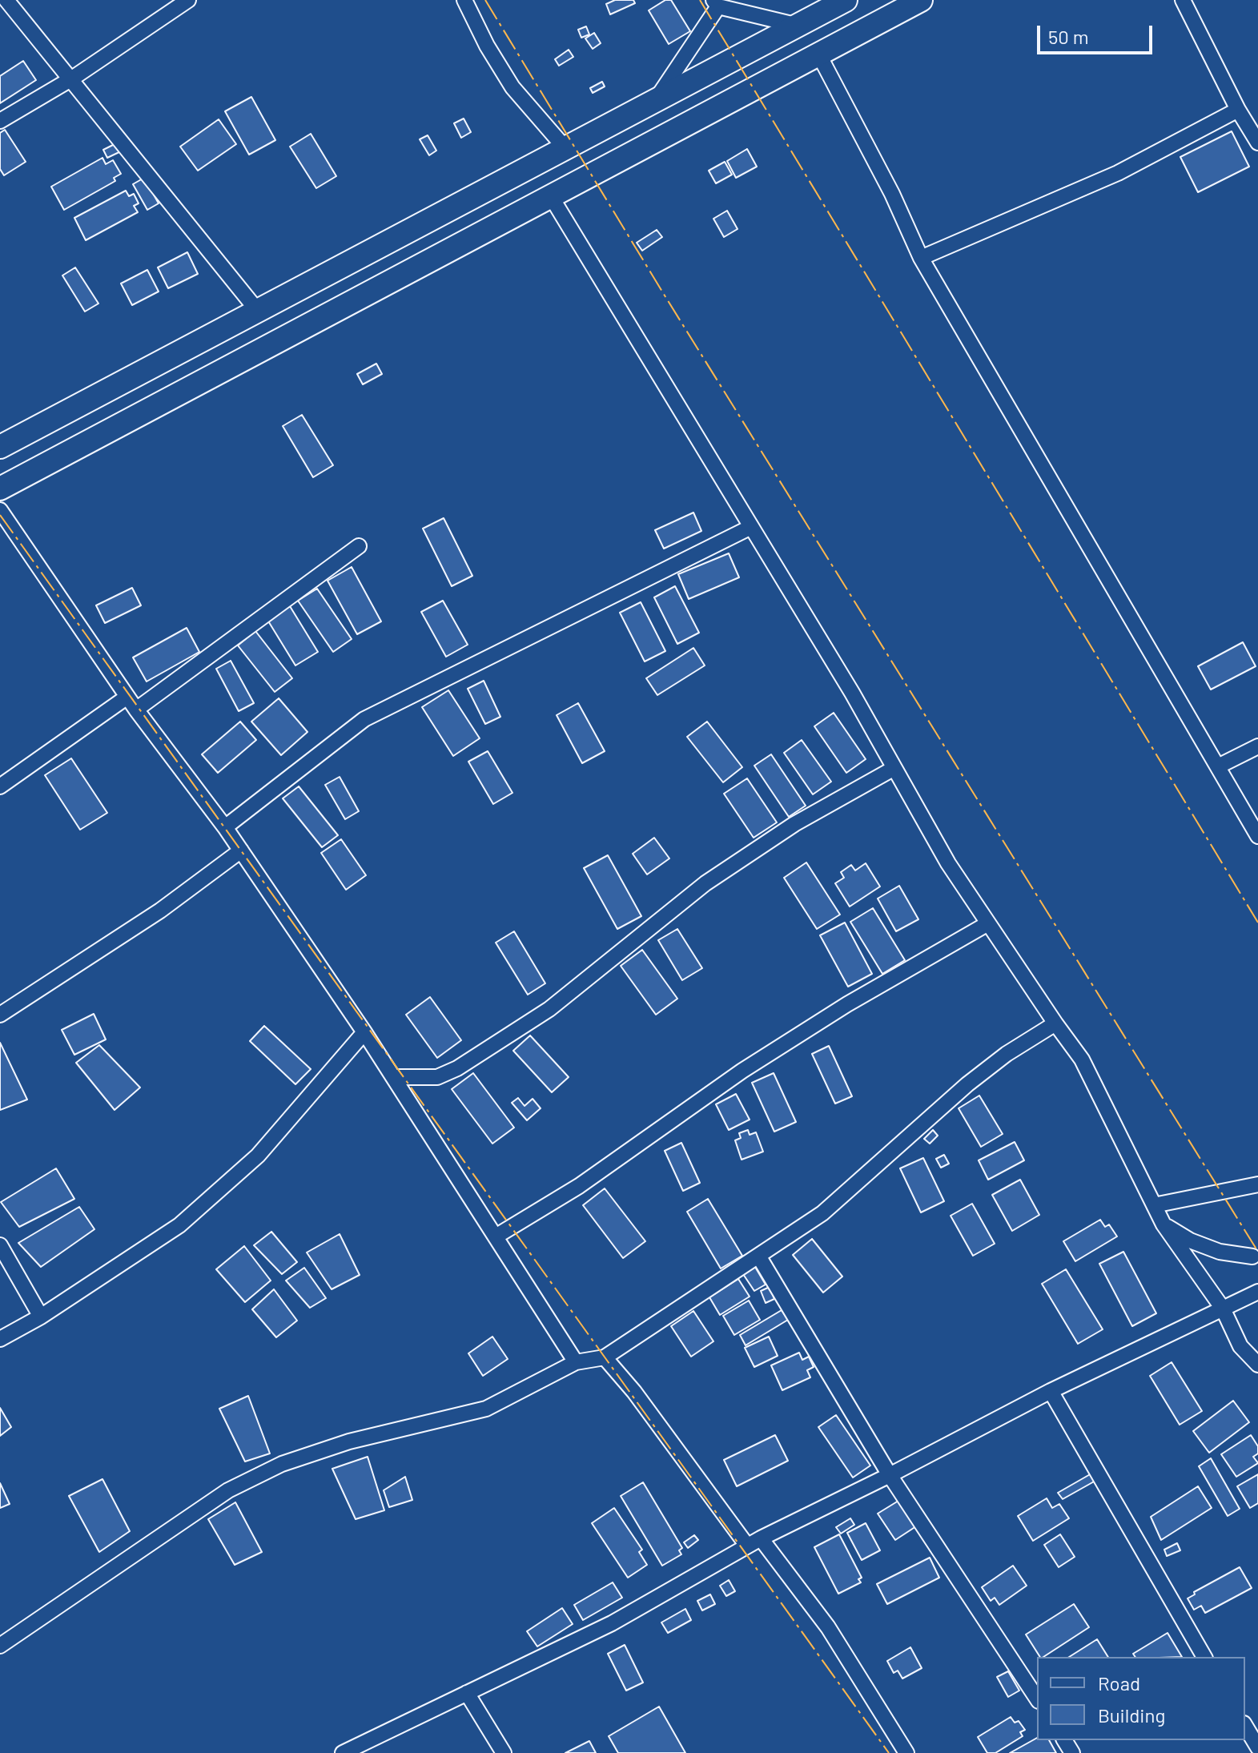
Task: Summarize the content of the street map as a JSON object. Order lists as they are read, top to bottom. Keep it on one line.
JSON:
{"legend":["Road","Building"],"scale_bar":"50 m"}
